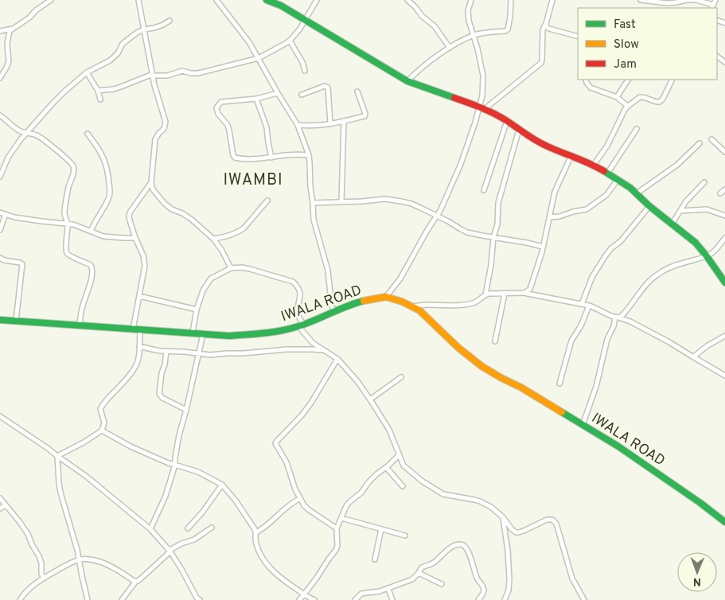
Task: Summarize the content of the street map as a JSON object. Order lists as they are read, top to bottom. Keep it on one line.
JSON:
{"streets":{"street":["IWALA ROAD"]},"districts":["IWAMBI"],"legend":["Fast","Slow","Jam"],"north":"bottom"}
